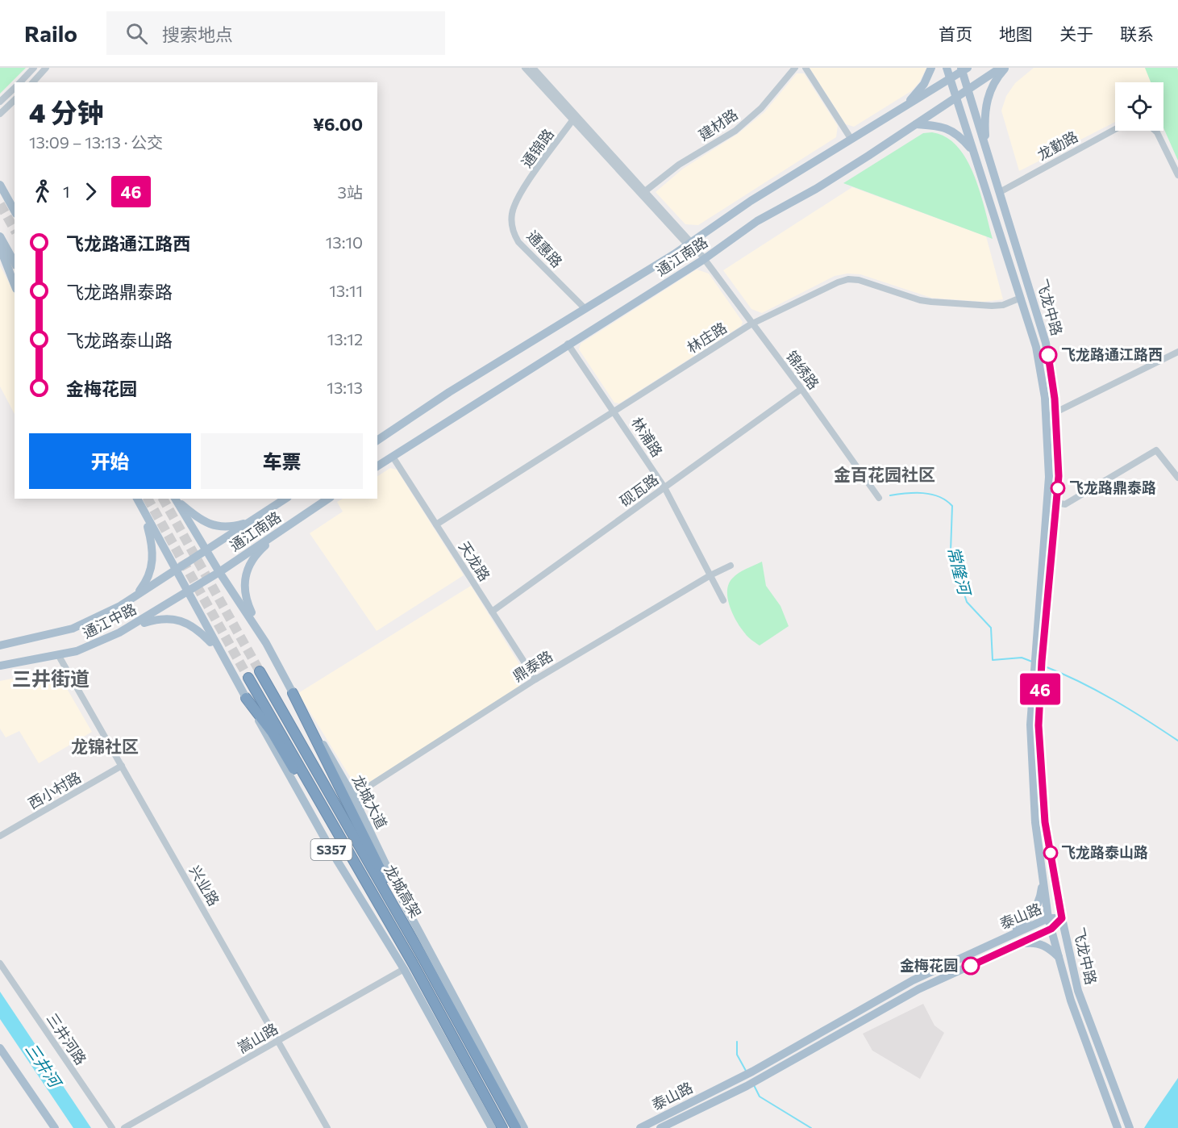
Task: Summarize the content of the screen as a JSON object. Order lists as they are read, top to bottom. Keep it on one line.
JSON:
{"streets":{"highway":["龙城高架"],"main road":["通江南路","飞龙中路","通江中路","龙城大道","S357","泰山路"],"street":["建材路","龙勤路","通锦路","通惠路","林庄路","锦绣路","林浦路","砚瓦路","天龙路","鼎泰路","西小村路","兴业路","嵩山路","三井河路"]},"crossings":[["建材路","锦绣路"],["龙勤路","飞龙中路"],["通锦路","通惠路"],["通锦路","锦绣路"],["通惠路","通江南路"],["通江南路","飞龙中路"],["通江南路","锦绣路"],["通江南路","林浦路"],["通江南路","天龙路"],["通江南路","通江中路"],["通江南路","龙城大道"],["飞龙中路","林庄路"],["飞龙中路","泰山路"],["林庄路","锦绣路"],["林庄路","林浦路"],["林庄路","天龙路"],["锦绣路","砚瓦路"],["林浦路","砚瓦路"],["林浦路","鼎泰路"],["砚瓦路","天龙路"],["天龙路","鼎泰路"],["通江中路","龙城大道"],["通江中路","兴业路"],["鼎泰路","龙城大道"],["西小村路","兴业路"],["兴业路","嵩山路"],["龙城高架","嵩山路"]],"districts":["金百花园社区","三井街道","龙锦社区"],"water":["常隆河","三井河"],"places":["飞龙路通江路西","飞龙路鼎泰路","飞龙路泰山路","金梅花园"],"lines":["bus line 46"],"page":{"header":"Railo","search":"搜索地点","nav":["首页","地图","关于","联系"],"on_map":"46","heading":["4 分钟","13:09 – 13:13 · 公交","¥6.00"],"legs":["1","46","3站"],"list":[{"name":"飞龙路通江路西","value":"13:10"},{"name":"飞龙路鼎泰路","value":"13:11"},{"name":"飞龙路泰山路","value":"13:12"},{"name":"金梅花园","value":"13:13"}],"buttons":["开始","车票"]}}
